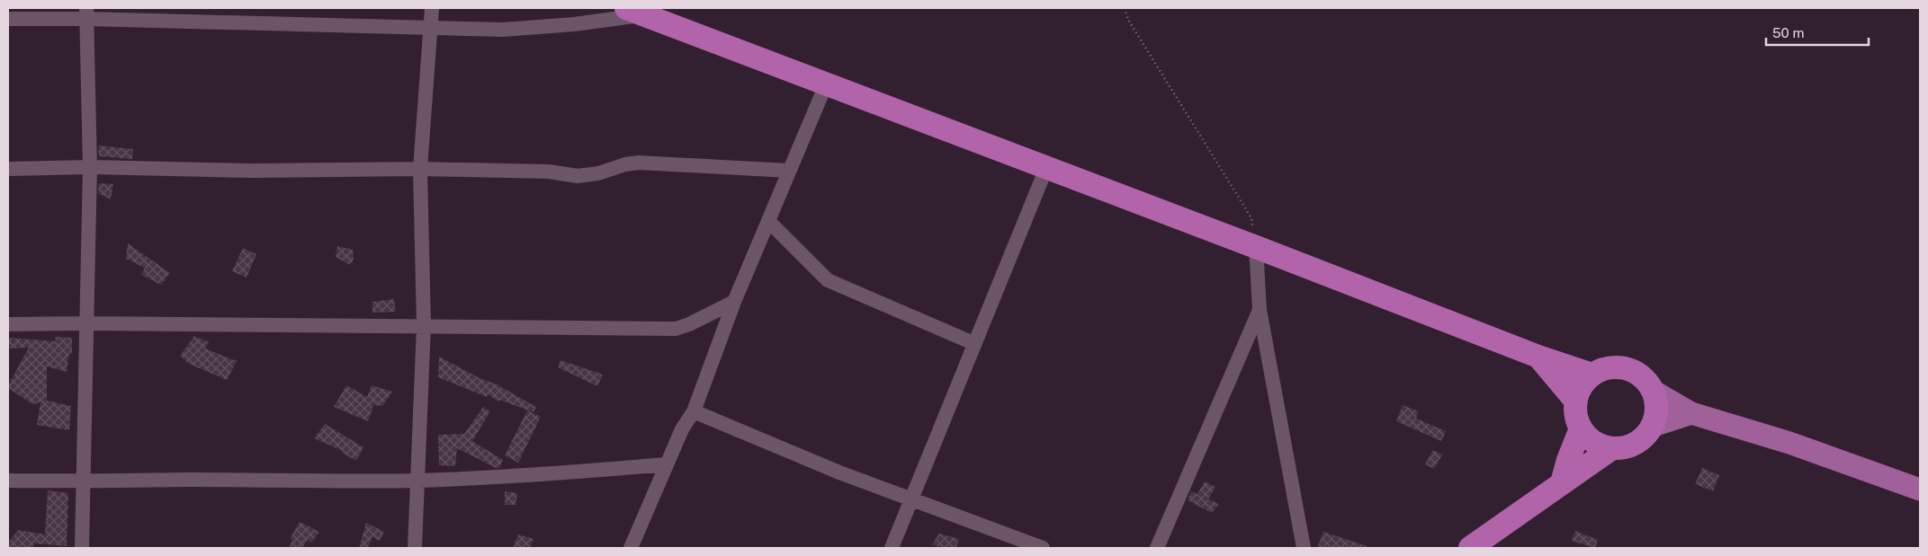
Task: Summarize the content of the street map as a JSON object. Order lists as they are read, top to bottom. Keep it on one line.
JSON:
{"scale_bar":"50 m"}
